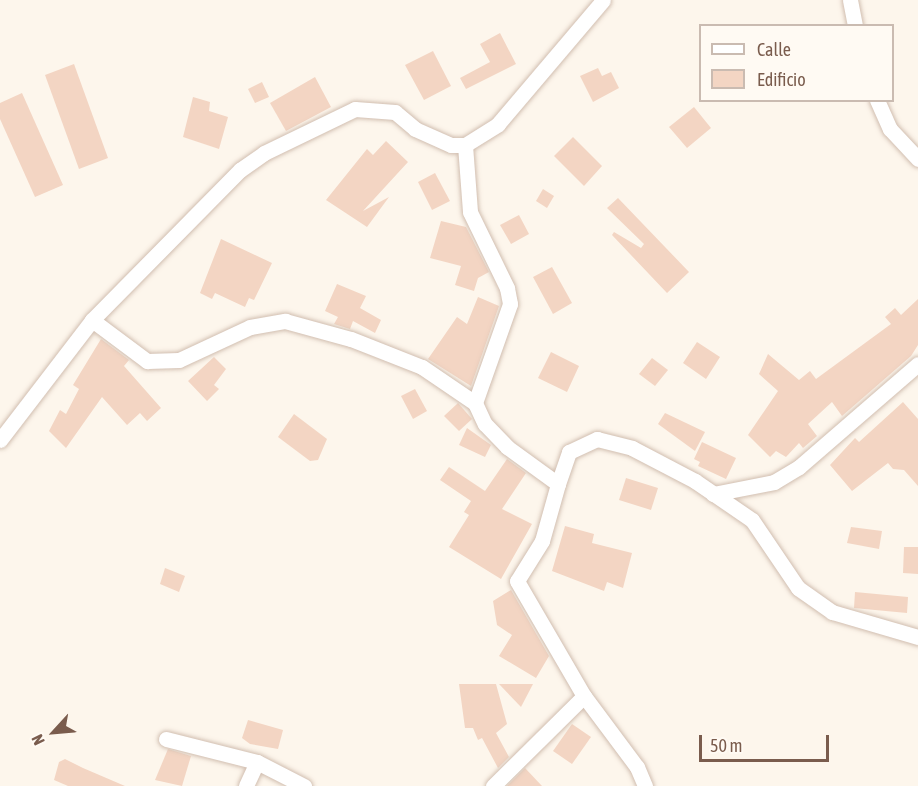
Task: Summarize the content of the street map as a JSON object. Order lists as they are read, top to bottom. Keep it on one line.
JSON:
{"legend":["Calle","Edificio"],"scale_bar":"50 m","north":"bottom left"}
